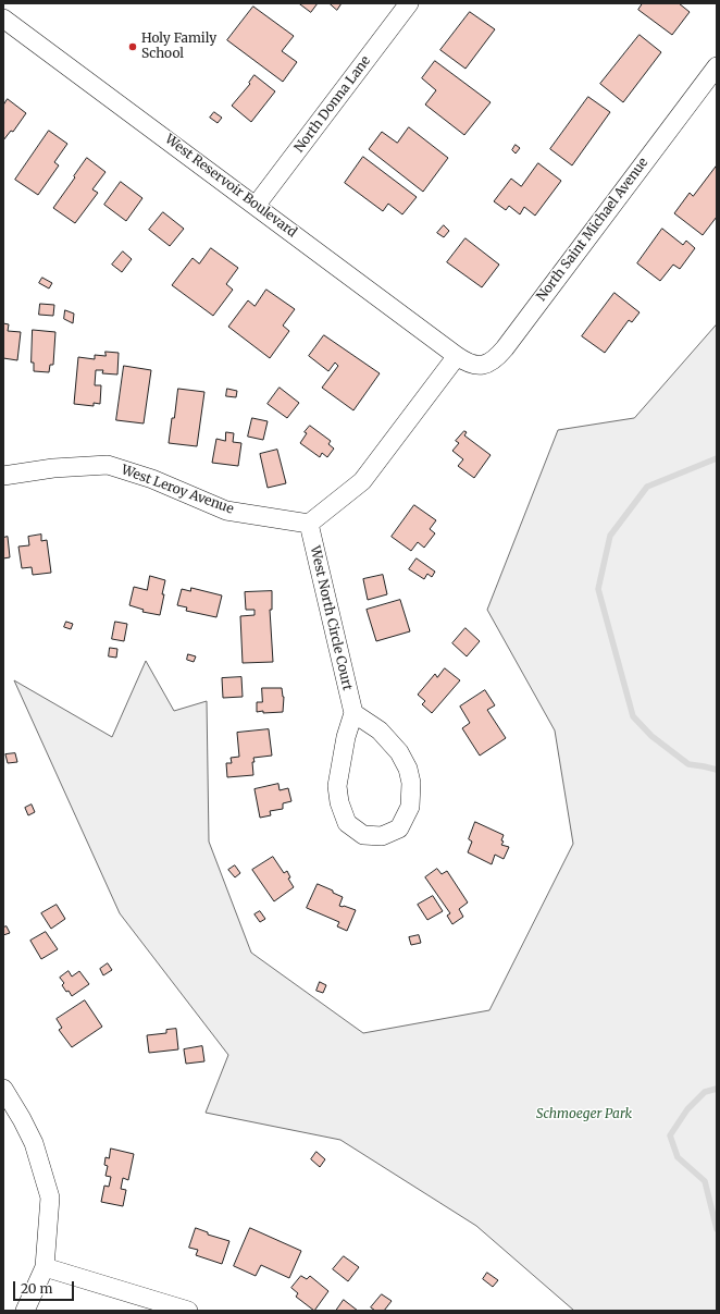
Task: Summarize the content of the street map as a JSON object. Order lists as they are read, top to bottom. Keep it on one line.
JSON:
{"streets":{"street":["North Donna Lane","West Reservoir Boulevard","North Saint Michael Avenue","West Leroy Avenue","West North Circle Court"]},"crossings":[["North Donna Lane","West Reservoir Boulevard"],["West Reservoir Boulevard","North Saint Michael Avenue"],["West Leroy Avenue","West North Circle Court"]],"parks":["Schmoeger Park"],"places":["Holy Family School"],"scale_bar":"20 m"}
